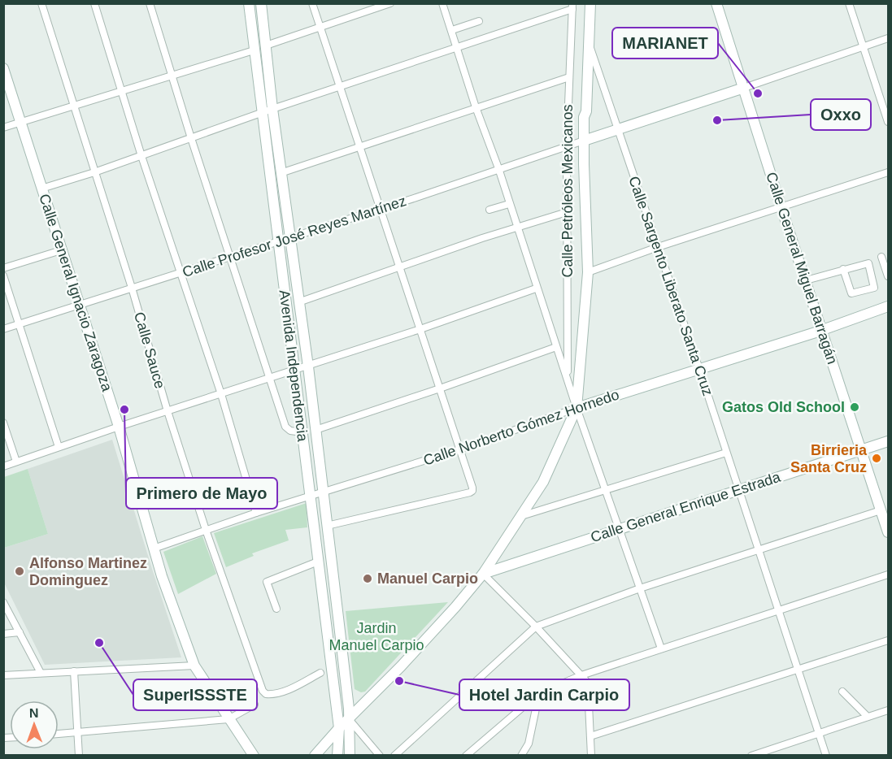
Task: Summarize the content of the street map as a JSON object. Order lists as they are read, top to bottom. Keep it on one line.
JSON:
{"streets":{"main road":["Calle Petróleos Mexicanos","Calle Profesor José Reyes Martínez","Calle General Miguel Barragán","Calle General Ignacio Zaragoza","Avenida Independencia","Calle Norberto Gómez Hornedo","Calle General Enrique Estrada"],"street":["Calle Sargento Liberato Santa Cruz","Calle Sauce"]},"crossings":[["Calle Petróleos Mexicanos","Calle Profesor José Reyes Martínez"],["Calle Petróleos Mexicanos","Calle Sargento Liberato Santa Cruz"],["Calle Petróleos Mexicanos","Avenida Independencia"],["Calle Petróleos Mexicanos","Calle Norberto Gómez Hornedo"],["Calle Petróleos Mexicanos","Calle General Enrique Estrada"],["Calle Profesor José Reyes Martínez","Calle General Miguel Barragán"],["Calle Profesor José Reyes Martínez","Calle Sargento Liberato Santa Cruz"],["Calle Profesor José Reyes Martínez","Calle General Ignacio Zaragoza"],["Calle Profesor José Reyes Martínez","Calle Sauce"],["Calle Profesor José Reyes Martínez","Avenida Independencia"],["Calle General Miguel Barragán","Calle Norberto Gómez Hornedo"],["Calle General Miguel Barragán","Calle General Enrique Estrada"],["Calle Sargento Liberato Santa Cruz","Calle Norberto Gómez Hornedo"],["Calle Sargento Liberato Santa Cruz","Calle General Enrique Estrada"],["Calle General Ignacio Zaragoza","Calle Norberto Gómez Hornedo"],["Calle Sauce","Calle Norberto Gómez Hornedo"],["Avenida Independencia","Calle Norberto Gómez Hornedo"]],"parks":["Jardin Manuel Carpio"],"places":["MARIANET","Oxxo","Gatos Old School","Primero de Mayo","Birrieria Santa Cruz","Alfonso Martinez Dominguez","Manuel Carpio","SuperISSSTE","Hotel Jardin Carpio"],"north":"top"}
